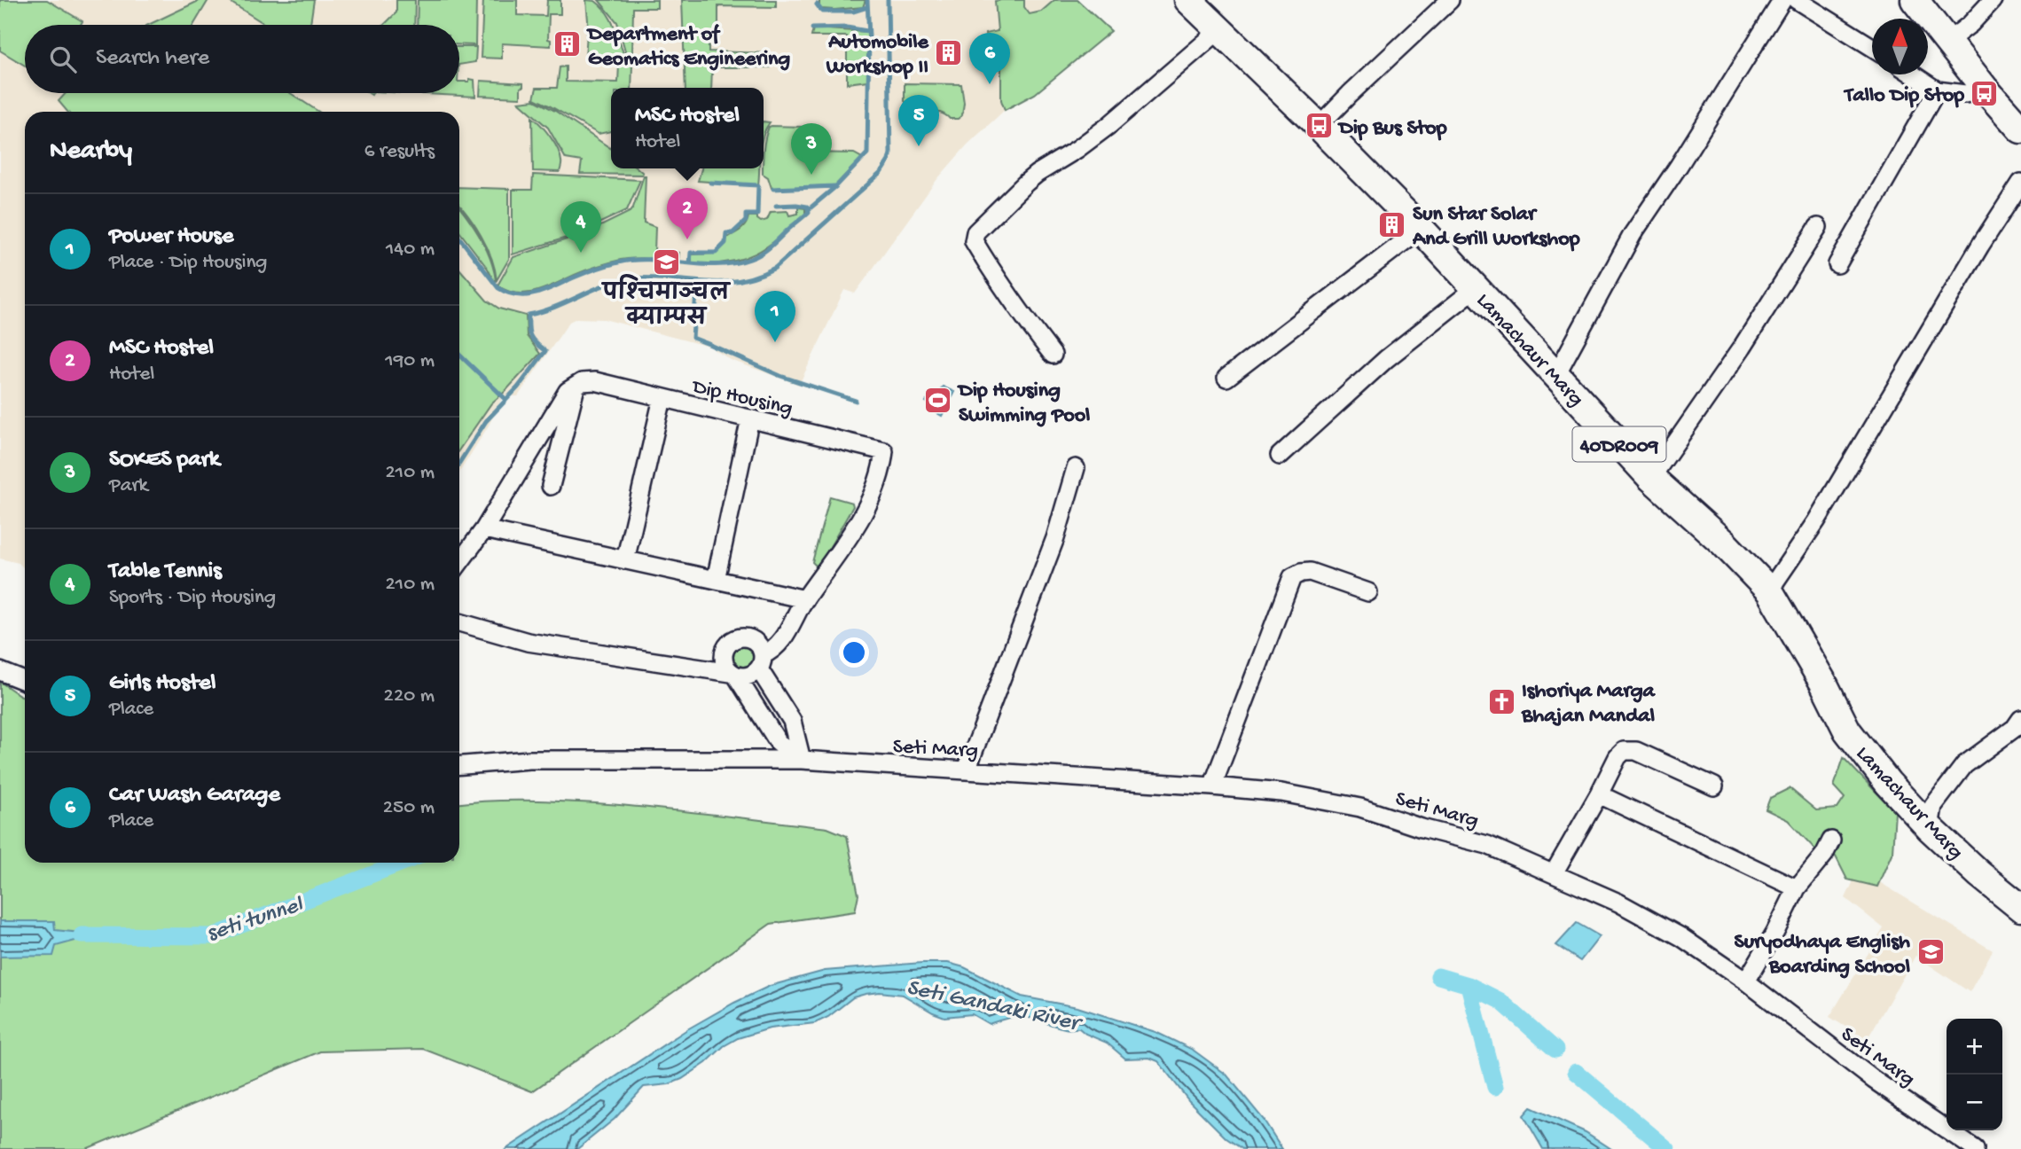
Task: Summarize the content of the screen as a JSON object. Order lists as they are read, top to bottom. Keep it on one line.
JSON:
{"streets":{"main road":["Lamachaur Marg","40DR009"],"street":["Dip Housing","Seti Marg"]},"water":["seti tunnel","Seti Gandaki River"],"places":{"building":["Department of Geomatics Engineering","Automobile Workshop II","Sun Star Solar And Grill Workshop"],"bus stop":["Tallo Dip Stop","Dip Bus Stop"],"school or university":["पश्‍चिमाञ्‍चल क्याम्पस","Suryodhaya English Boarding School"],"sports":["Dip Housing Swimming Pool"],"church":["Ishoriya Marga Bhajan Mandal"]},"north":"top","page":{"search":"Search here","pins":["6","5","3","2","4","1"],"popup":["MSC Hostel","Hotel"],"heading":["Nearby","6 results"],"list":[{"mark":"1","name":"Power House","note":"Place · Dip Housing","value":"140 m"},{"mark":"2","name":"MSC Hostel","note":"Hotel","value":"190 m"},{"mark":"3","name":"SOKES park","note":"Park","value":"210 m"},{"mark":"4","name":"Table Tennis","note":"Sports · Dip Housing","value":"210 m"},{"mark":"5","name":"Girls Hostel","note":"Place","value":"220 m"},{"mark":"6","name":"Car Wash Garage","note":"Place","value":"250 m"}],"map_buttons":["+","−"]}}
